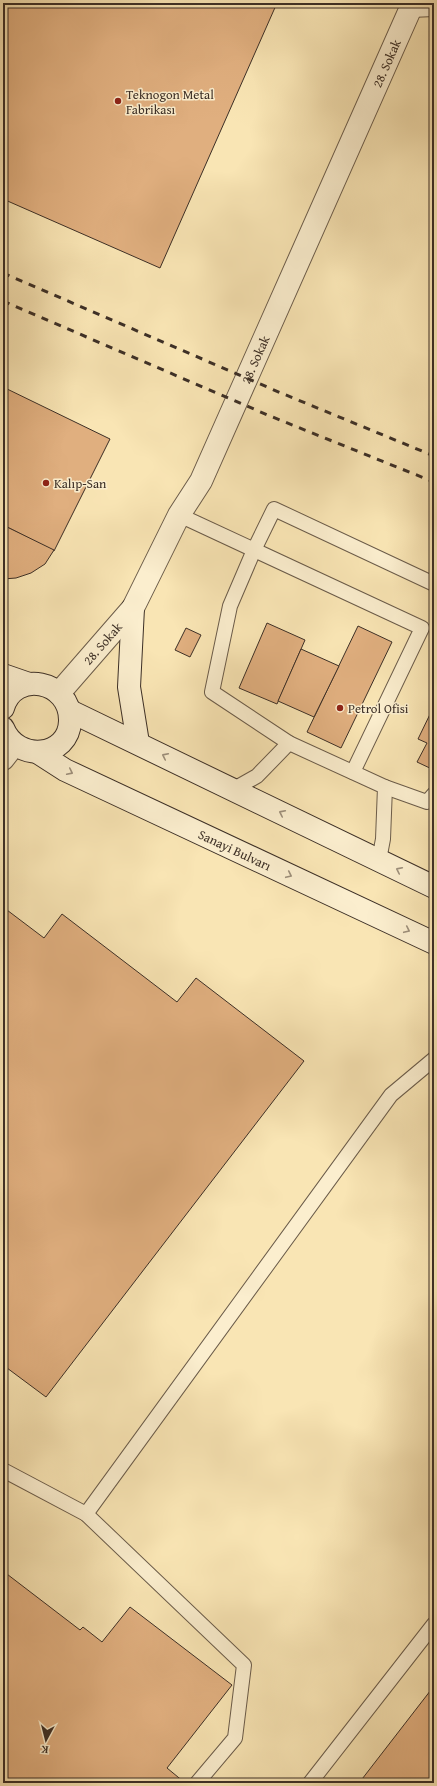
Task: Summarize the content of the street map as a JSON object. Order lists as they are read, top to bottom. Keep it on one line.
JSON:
{"streets":{"main road":["28. Sokak","Sanayi Bulvarı"]},"places":["Teknogon Metal Fabrikası","Kalıp-San","Petrol Ofisi"],"north":"bottom"}
